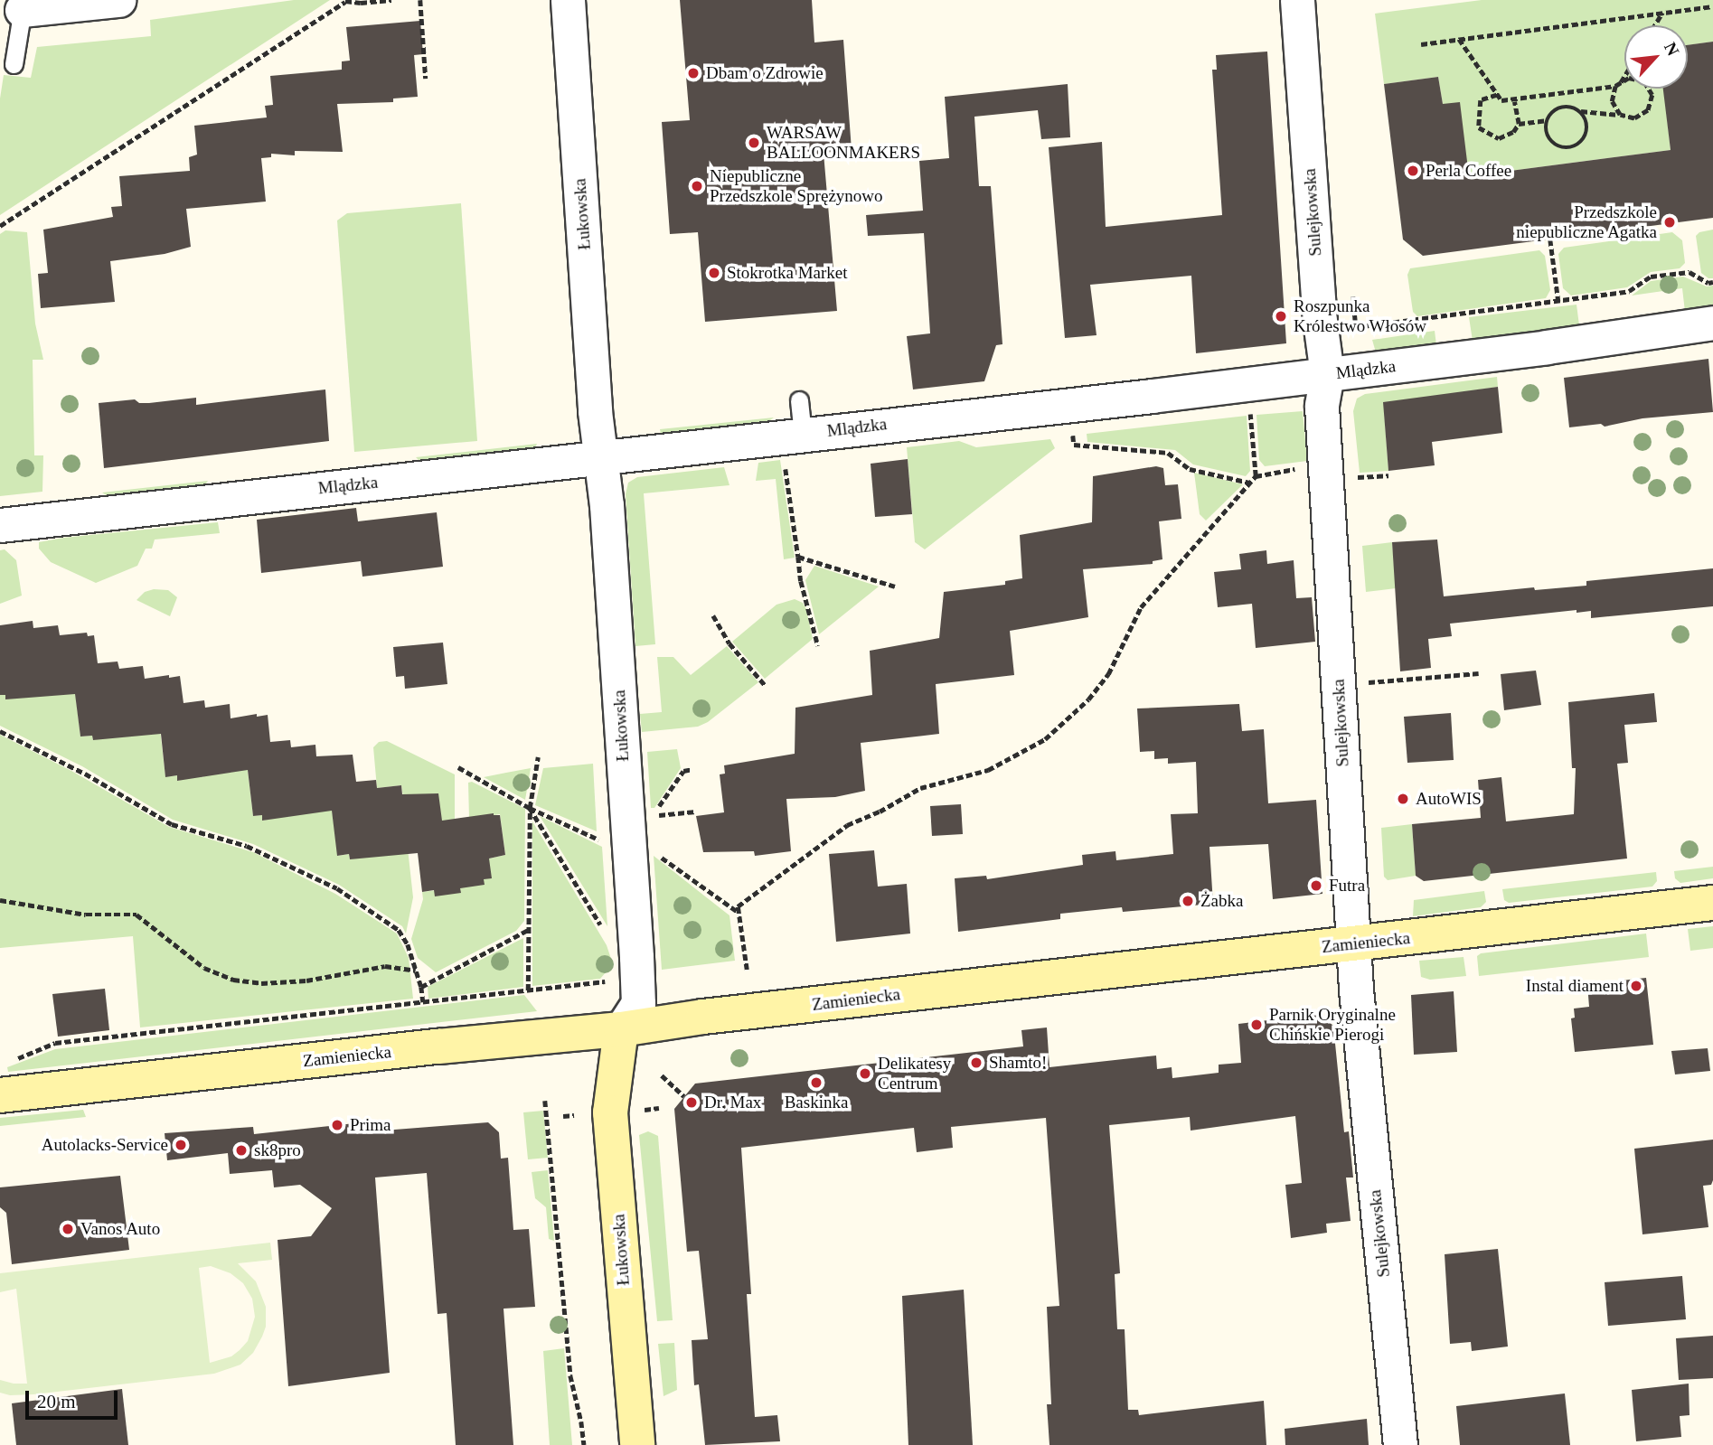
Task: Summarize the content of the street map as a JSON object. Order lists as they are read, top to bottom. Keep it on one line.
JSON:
{"streets":{"street":["Sulejkowska","Łukowska","Mlądzka","Zamieniecka"]},"crossings":[["Sulejkowska","Mlądzka"],["Sulejkowska","Zamieniecka"],["Łukowska","Mlądzka"],["Łukowska","Zamieniecka"]],"places":["Dbam o Zdrowie","WARSAW BALLOONMAKERS","Perla Coffee","Niepubliczne Przedszkole Sprężynowo","Przedszkole niepubliczne Agatka","Stokrotka Market","Roszpunka Królestwo Włosów","AutoWIS","Futra","Żabka","Instal diament","Parnik Oryginalne Chińskie Pierogi","Shamto!","Delikatesy Centrum","Baskinka","Dr. Max","Prima","Autolacks-Service","sk8pro","Vanos Auto"],"scale_bar":"20 m","north":"top right"}
